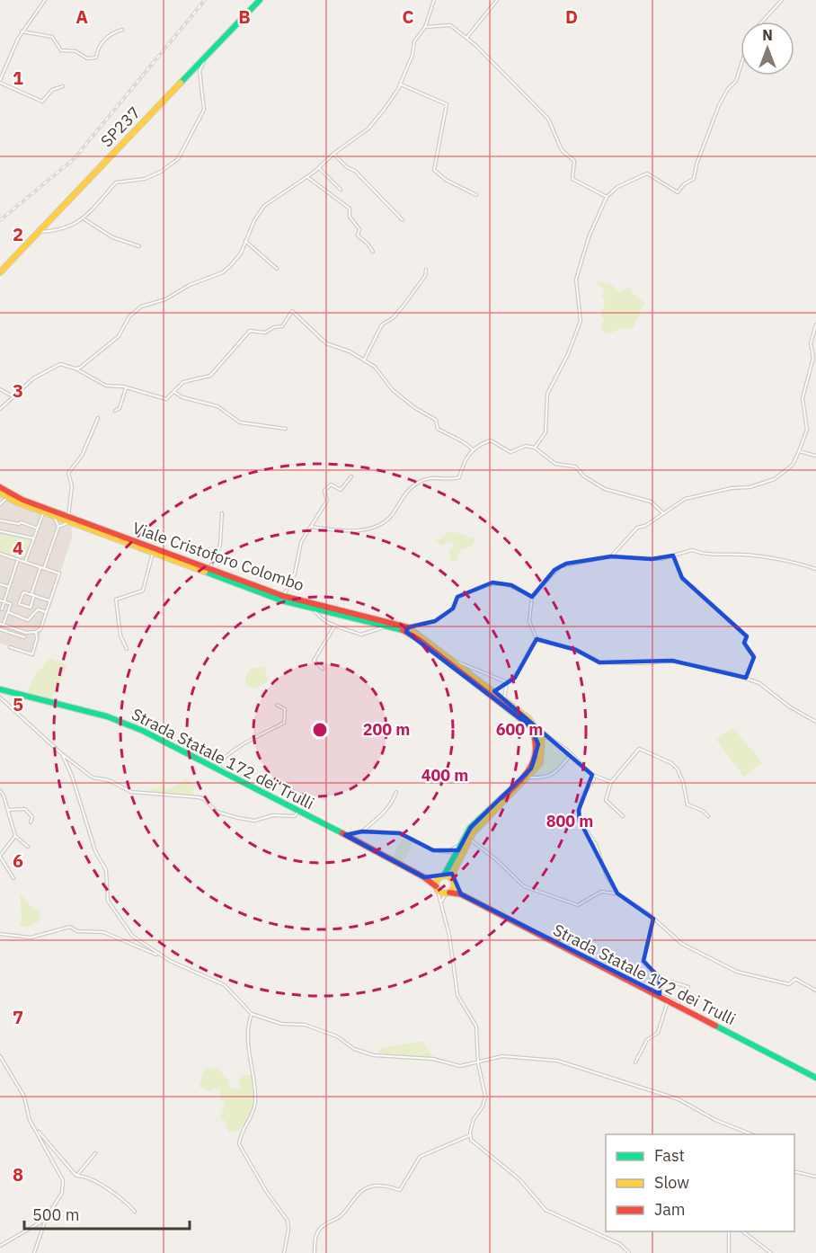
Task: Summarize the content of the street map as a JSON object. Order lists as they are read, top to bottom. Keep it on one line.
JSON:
{"streets":{"main road":["SP237","Viale Cristoforo Colombo","Strada Statale 172 dei Trulli"]},"crossings":[["Viale Cristoforo Colombo","Strada Statale 172 dei Trulli"]],"legend":["Fast","Slow","Jam"],"scale_bar":"500 m","north":"top","grid":{"columns":["A","B","C","D"],"rows":["1","2","3","4","5","6","7","8"]},"rings":["200 m","600 m","400 m","800 m"]}
